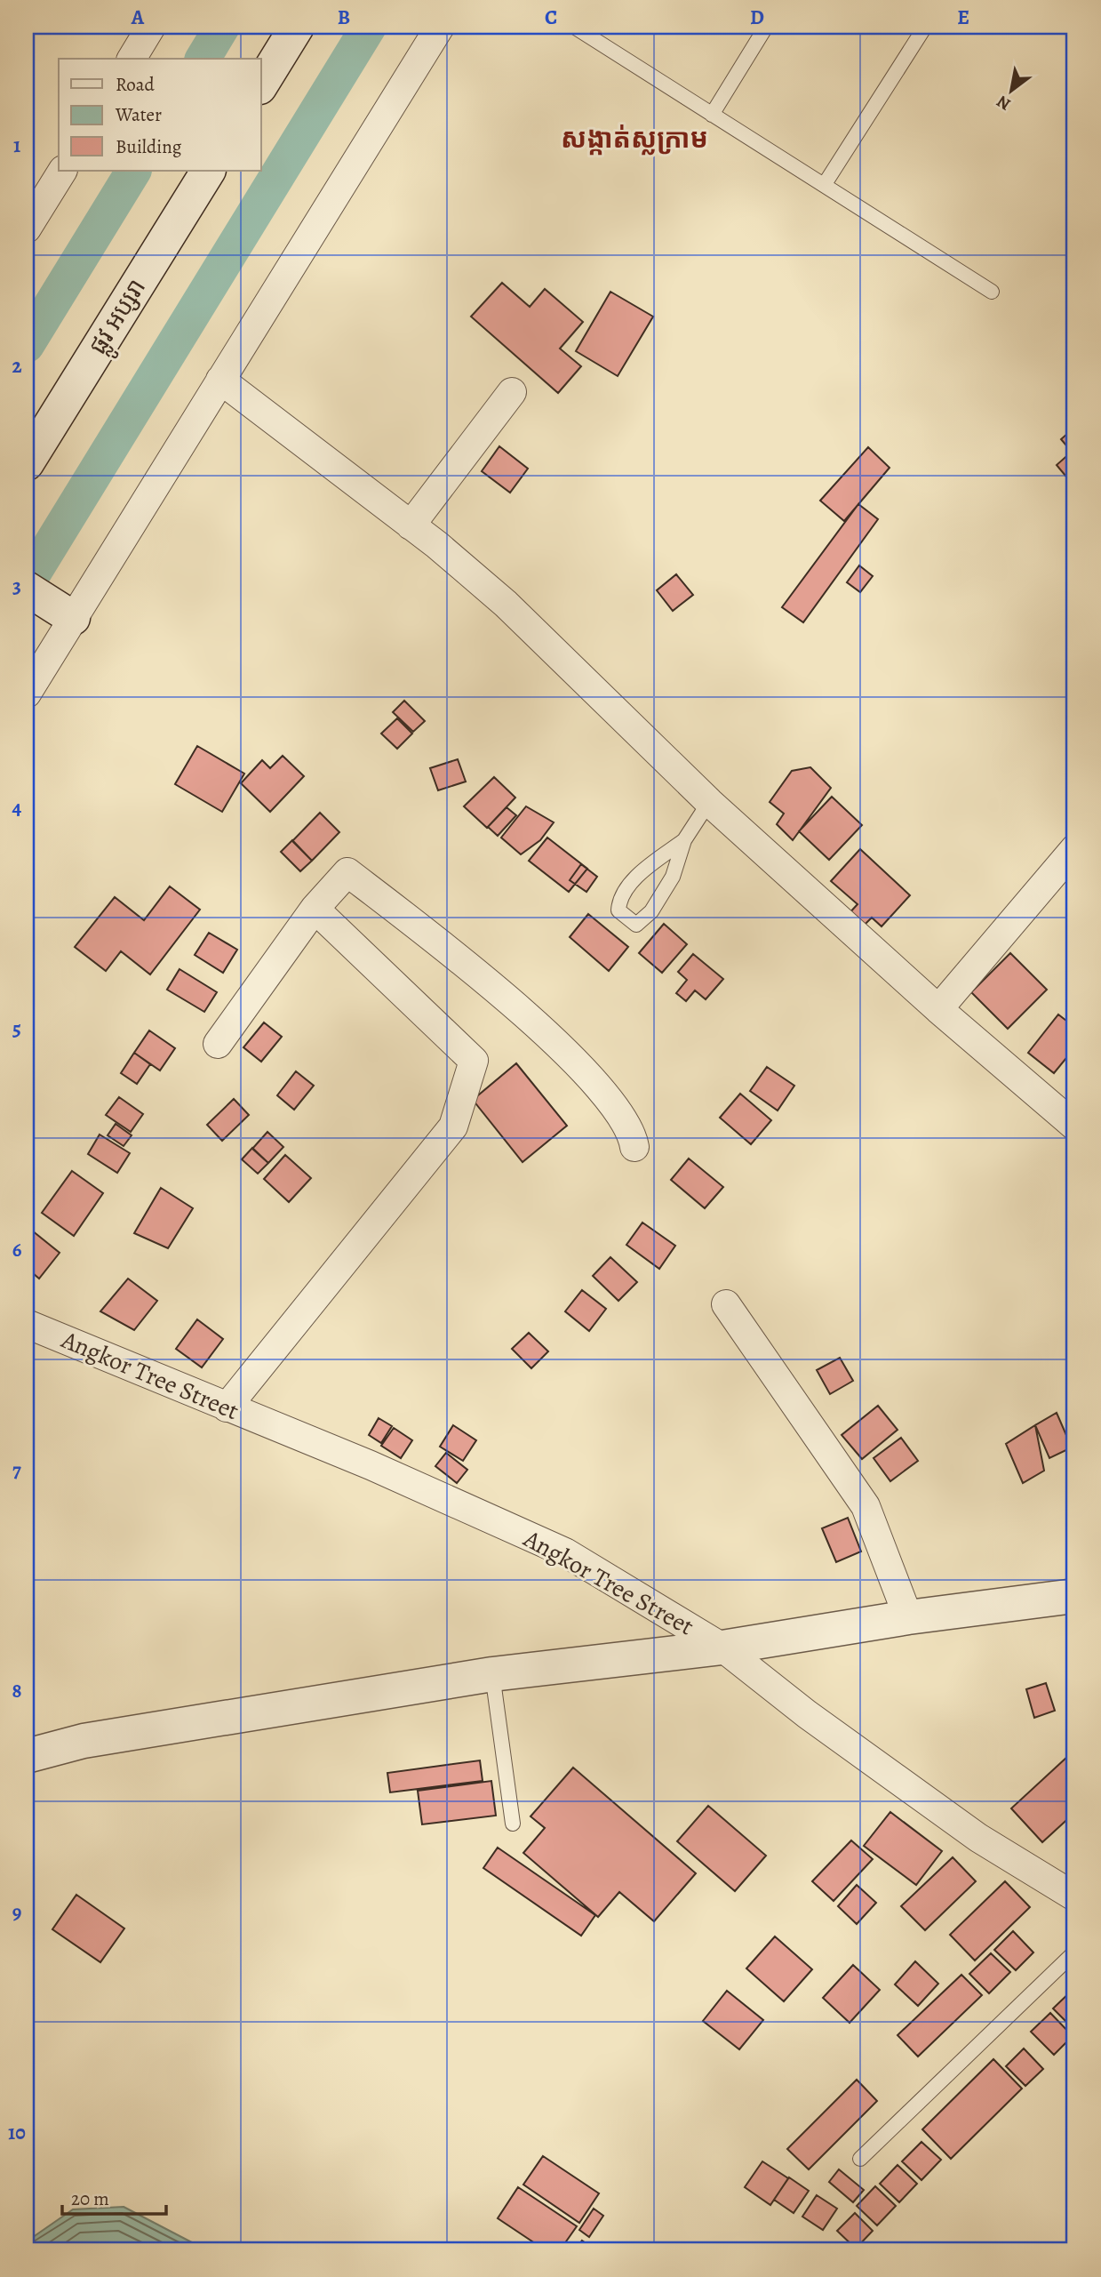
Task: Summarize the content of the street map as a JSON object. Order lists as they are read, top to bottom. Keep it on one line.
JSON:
{"streets":{"street":["ផ្លូវ អប្សរា","Angkor Tree Street"]},"districts":["សង្កាត់ស្លក្រាម"],"legend":["Road","Water","Building"],"scale_bar":"20 m","north":"bottom left","grid":{"columns":["A","B","C","D","E"],"rows":["1","2","3","4","5","6","7","8","9","10"]}}
